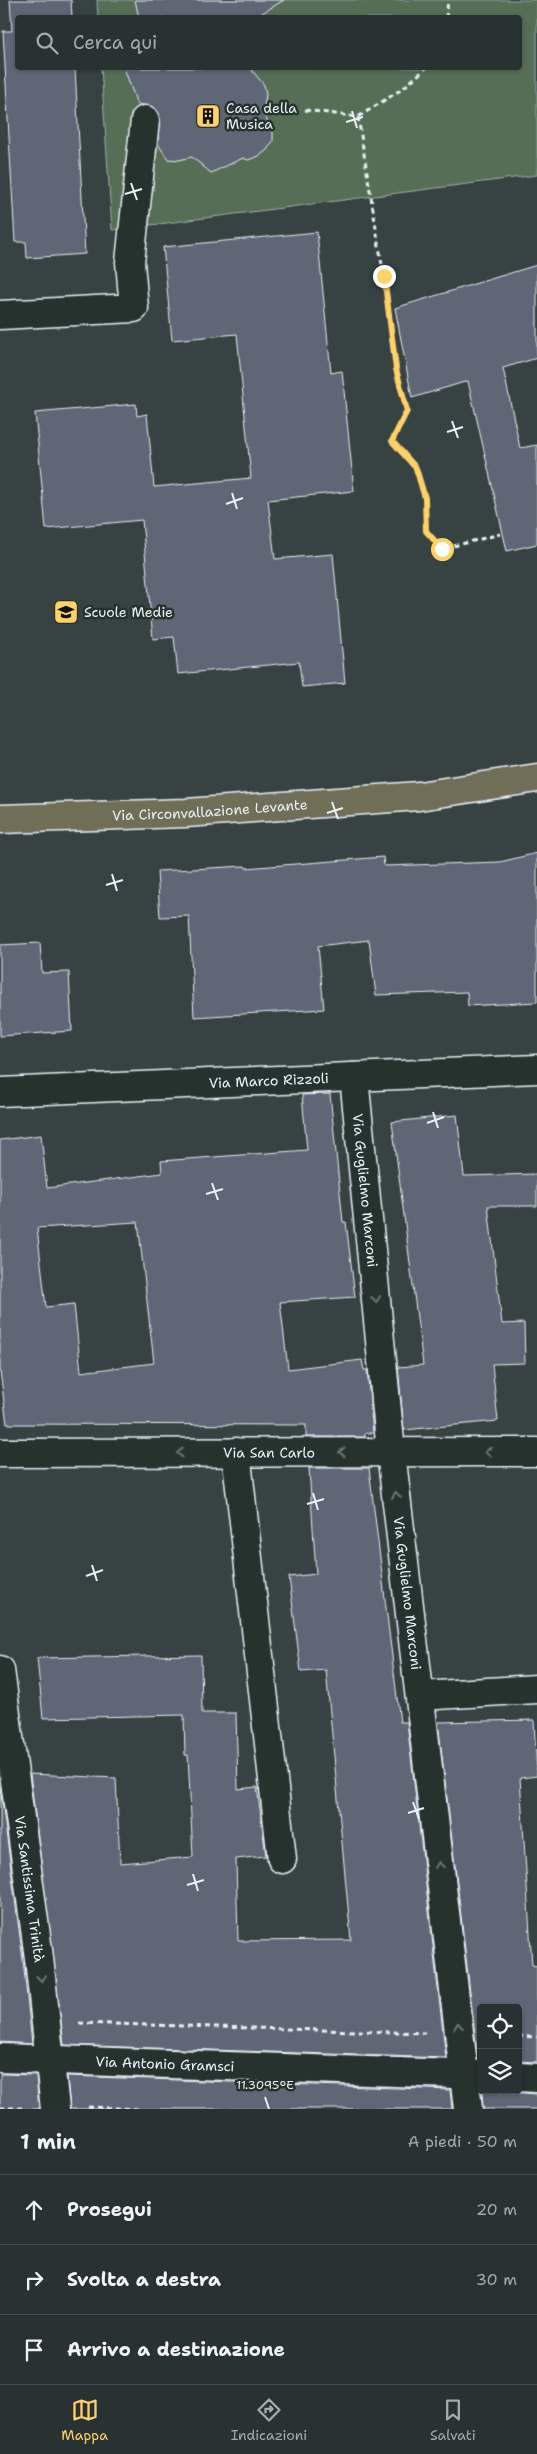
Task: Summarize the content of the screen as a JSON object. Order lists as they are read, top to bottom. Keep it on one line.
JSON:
{"streets":{"main road":["Via Circonvallazione Levante"],"street":["Via Marco Rizzoli","Via Guglielmo Marconi","Via San Carlo","Via Santissima Trinità","Via Antonio Gramsci"]},"crossings":[["Via Marco Rizzoli","Via Guglielmo Marconi"],["Via Guglielmo Marconi","Via San Carlo"],["Via Guglielmo Marconi","Via Antonio Gramsci"],["Via Santissima Trinità","Via Antonio Gramsci"]],"one_way":["Via San Carlo","Via Santissima Trinità"],"places":{"building":["Casa della Musica"],"school or university":["Scuole Medie"]},"page":{"search":"Cerca qui","heading":["1 min","A piedi · 50 m"],"list":[["Prosegui","20 m"],["Svolta a destra","30 m"],"Arrivo a destinazione"],"nav":["Mappa","Indicazioni","Salvati"]},"coordinates":["11.3095°E"]}
